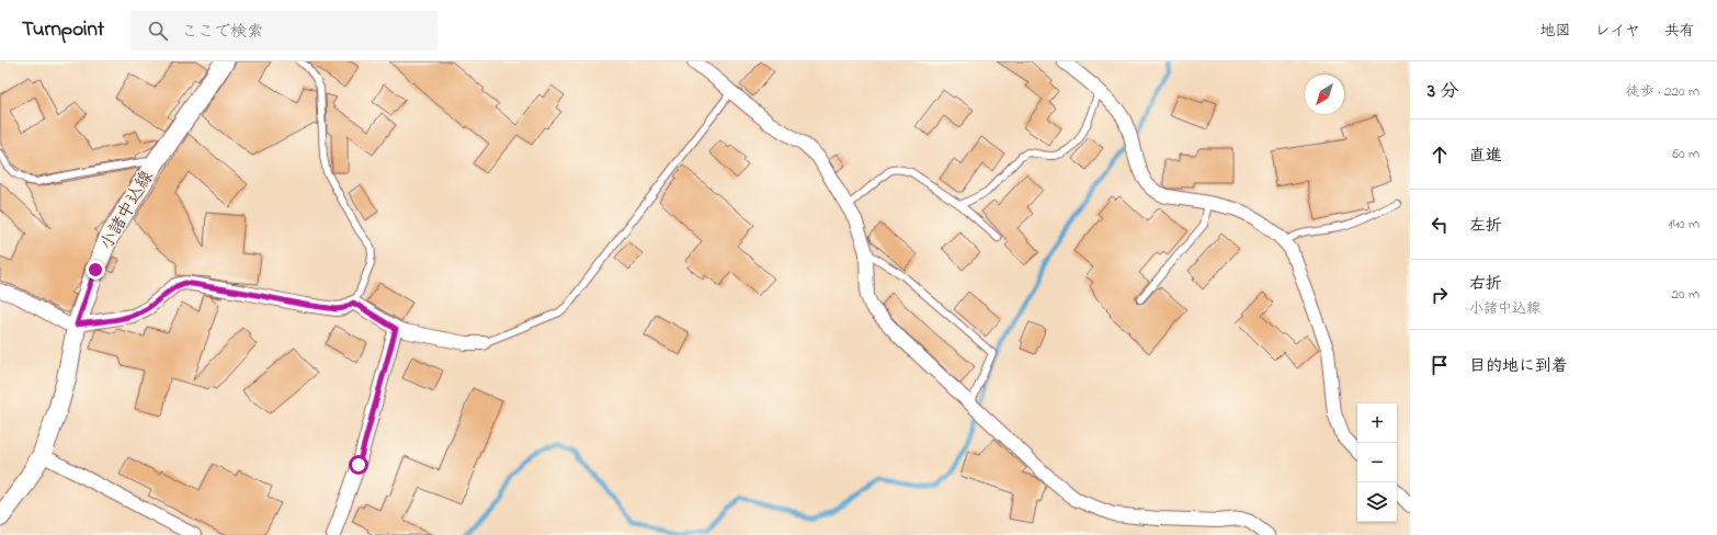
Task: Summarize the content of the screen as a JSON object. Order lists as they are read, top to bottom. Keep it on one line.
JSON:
{"streets":{"main road":["小諸中込線"]},"north":"bottom left","page":{"header":"Turnpoint","search":"ここで検索","nav":["地図","レイヤ","共有"],"heading":["3 分","徒歩 · 220 m"],"list":[["直進","60 m"],["左折","140 m"],["右折","小諸中込線","20 m"],"目的地に到着"],"map_buttons":["+","−"]}}
